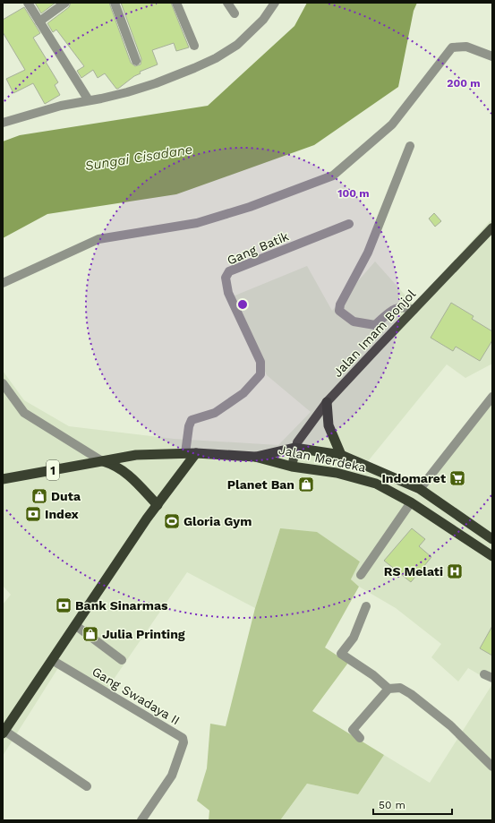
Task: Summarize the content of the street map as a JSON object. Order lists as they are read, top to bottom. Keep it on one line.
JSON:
{"streets":{"highway":["Jalan Merdeka","1"],"main road":["Jalan Imam Bonjol"],"street":["Gang Batik","Gang Swadaya II"]},"crossings":[["Gang Batik","Jalan Merdeka"],["Jalan Imam Bonjol","Jalan Merdeka"]],"water":["Sungai Cisadane"],"places":{"supermarket":["Indomaret"],"shop":["Planet Ban","Duta","Julia Printing"],"bank":["Index","Bank Sinarmas"],"sports":["Gloria Gym"],"hospital":["RS Melati"]},"scale_bar":"50 m","rings":["200 m","100 m"]}
